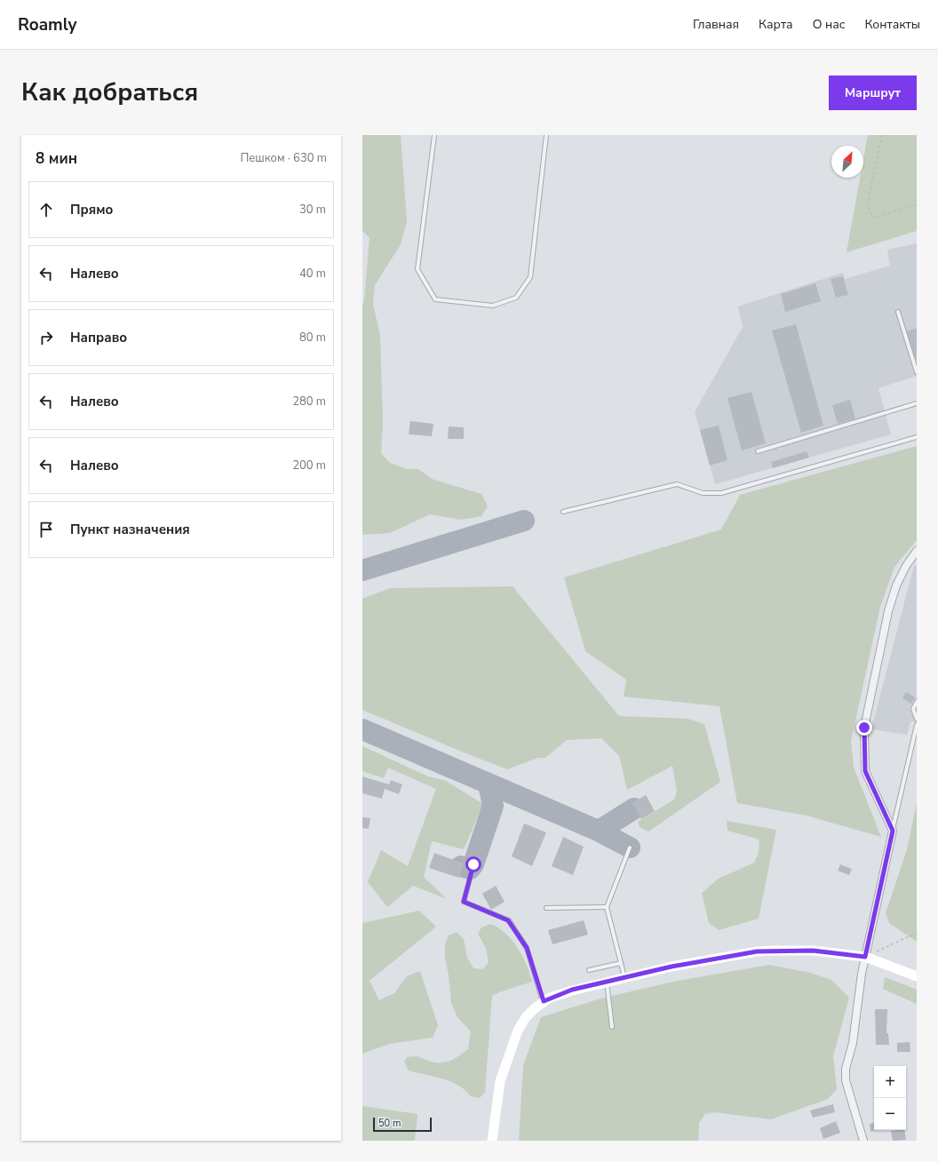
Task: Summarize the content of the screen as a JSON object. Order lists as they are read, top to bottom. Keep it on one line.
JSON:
{"scale_bar":"50 m","north":"top right","page":{"header":"Roamly","nav":["Главная","Карта","О нас","Контакты"],"title":"Как добраться","buttons":"Маршрут","heading":["8 мин","Пешком · 630 m"],"list":[["Прямо","30 m"],["Налево","40 m"],["Направо","80 m"],["Налево","280 m"],["Налево","200 m"],"Пункт назначения"],"map_buttons":["+","−"],"scale":"50 m"}}
